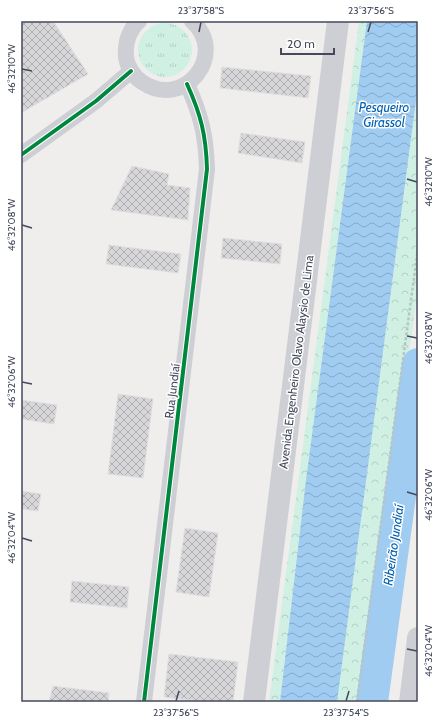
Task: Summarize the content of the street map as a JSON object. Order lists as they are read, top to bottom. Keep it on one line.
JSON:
{"streets":{"main road":["Avenida Engenheiro Olavo Alaysio de Lima"],"street":["Rua Jundiaí"]},"water":["Pesqueiro Girassol","Ribeirão Jundiaí"],"scale_bar":"20 m","coordinates":["23°37'58\"S","23°37'56\"S","46°32'10\"W","46°32'08\"W","46°32'06\"W","46°32'04\"W","23°37'54\"S"]}
